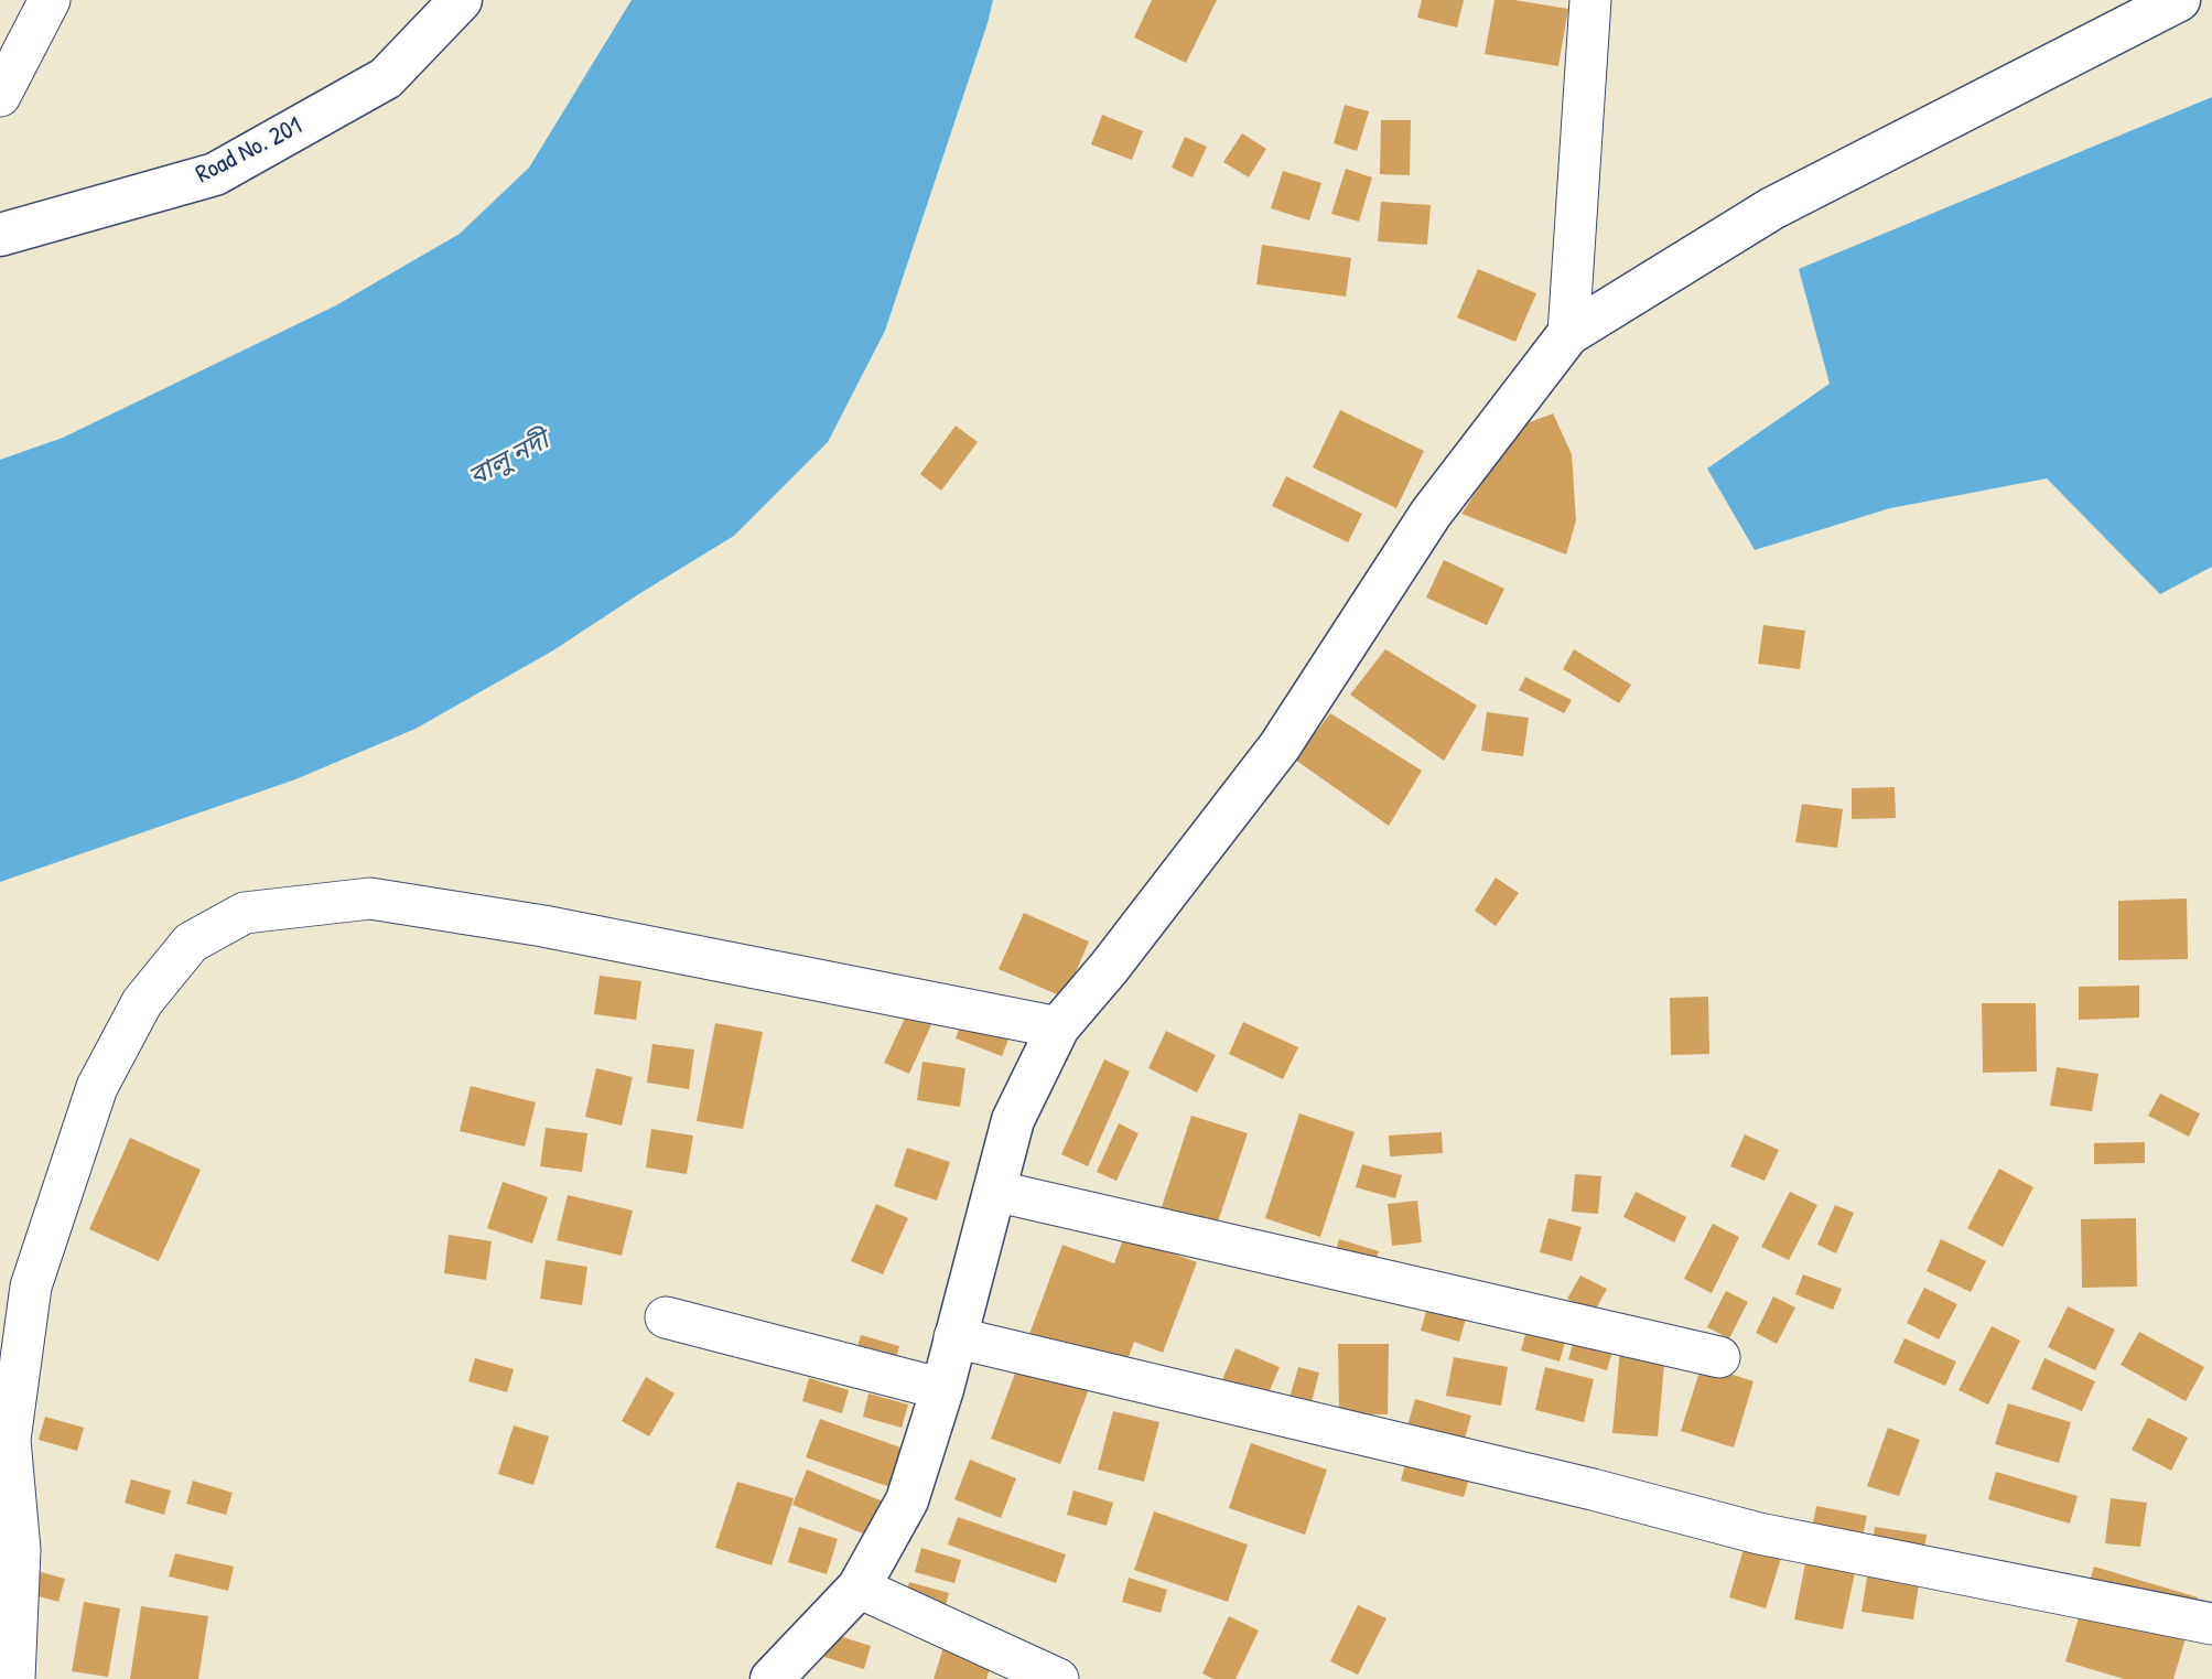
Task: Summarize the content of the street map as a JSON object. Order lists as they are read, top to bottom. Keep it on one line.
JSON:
{"streets":{"street":["Road No. 201"]},"water":["বালু নদী"]}
